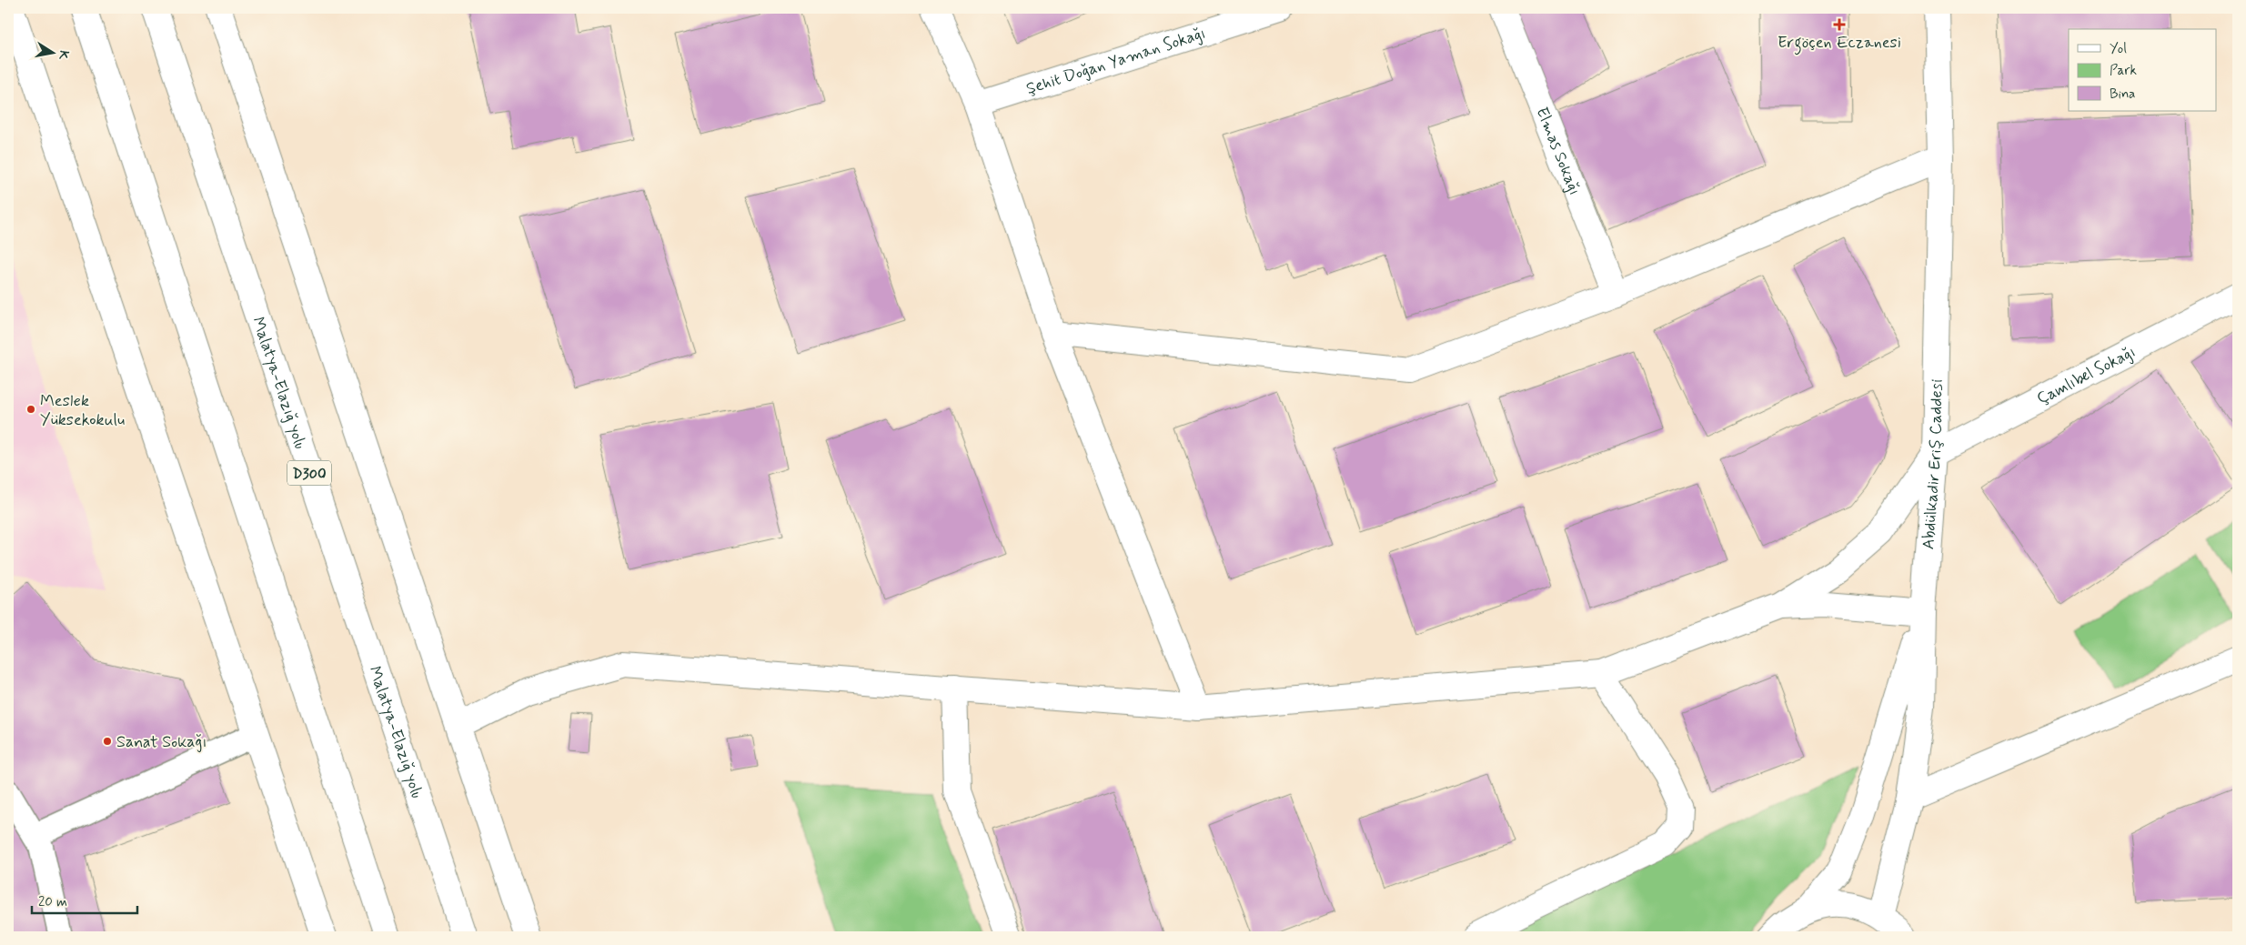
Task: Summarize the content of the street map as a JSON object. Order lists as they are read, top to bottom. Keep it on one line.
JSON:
{"streets":{"main road":["Şehit Doğan Yaman Sokağı","Elmas Sokağı","Çamlıbel Sokağı","Malatya-Elazığ yolu","Abdülkadir Eriş Caddesi","D300"]},"crossings":[["Çamlıbel Sokağı","Abdülkadir Eriş Caddesi"]],"places":{"health":["Ergöçen Eczanesi"],"other":["Meslek Yüksekokulu","Sanat Sokağı"]},"legend":["Yol","Park","Bina"],"scale_bar":"20 m","north":"right"}
